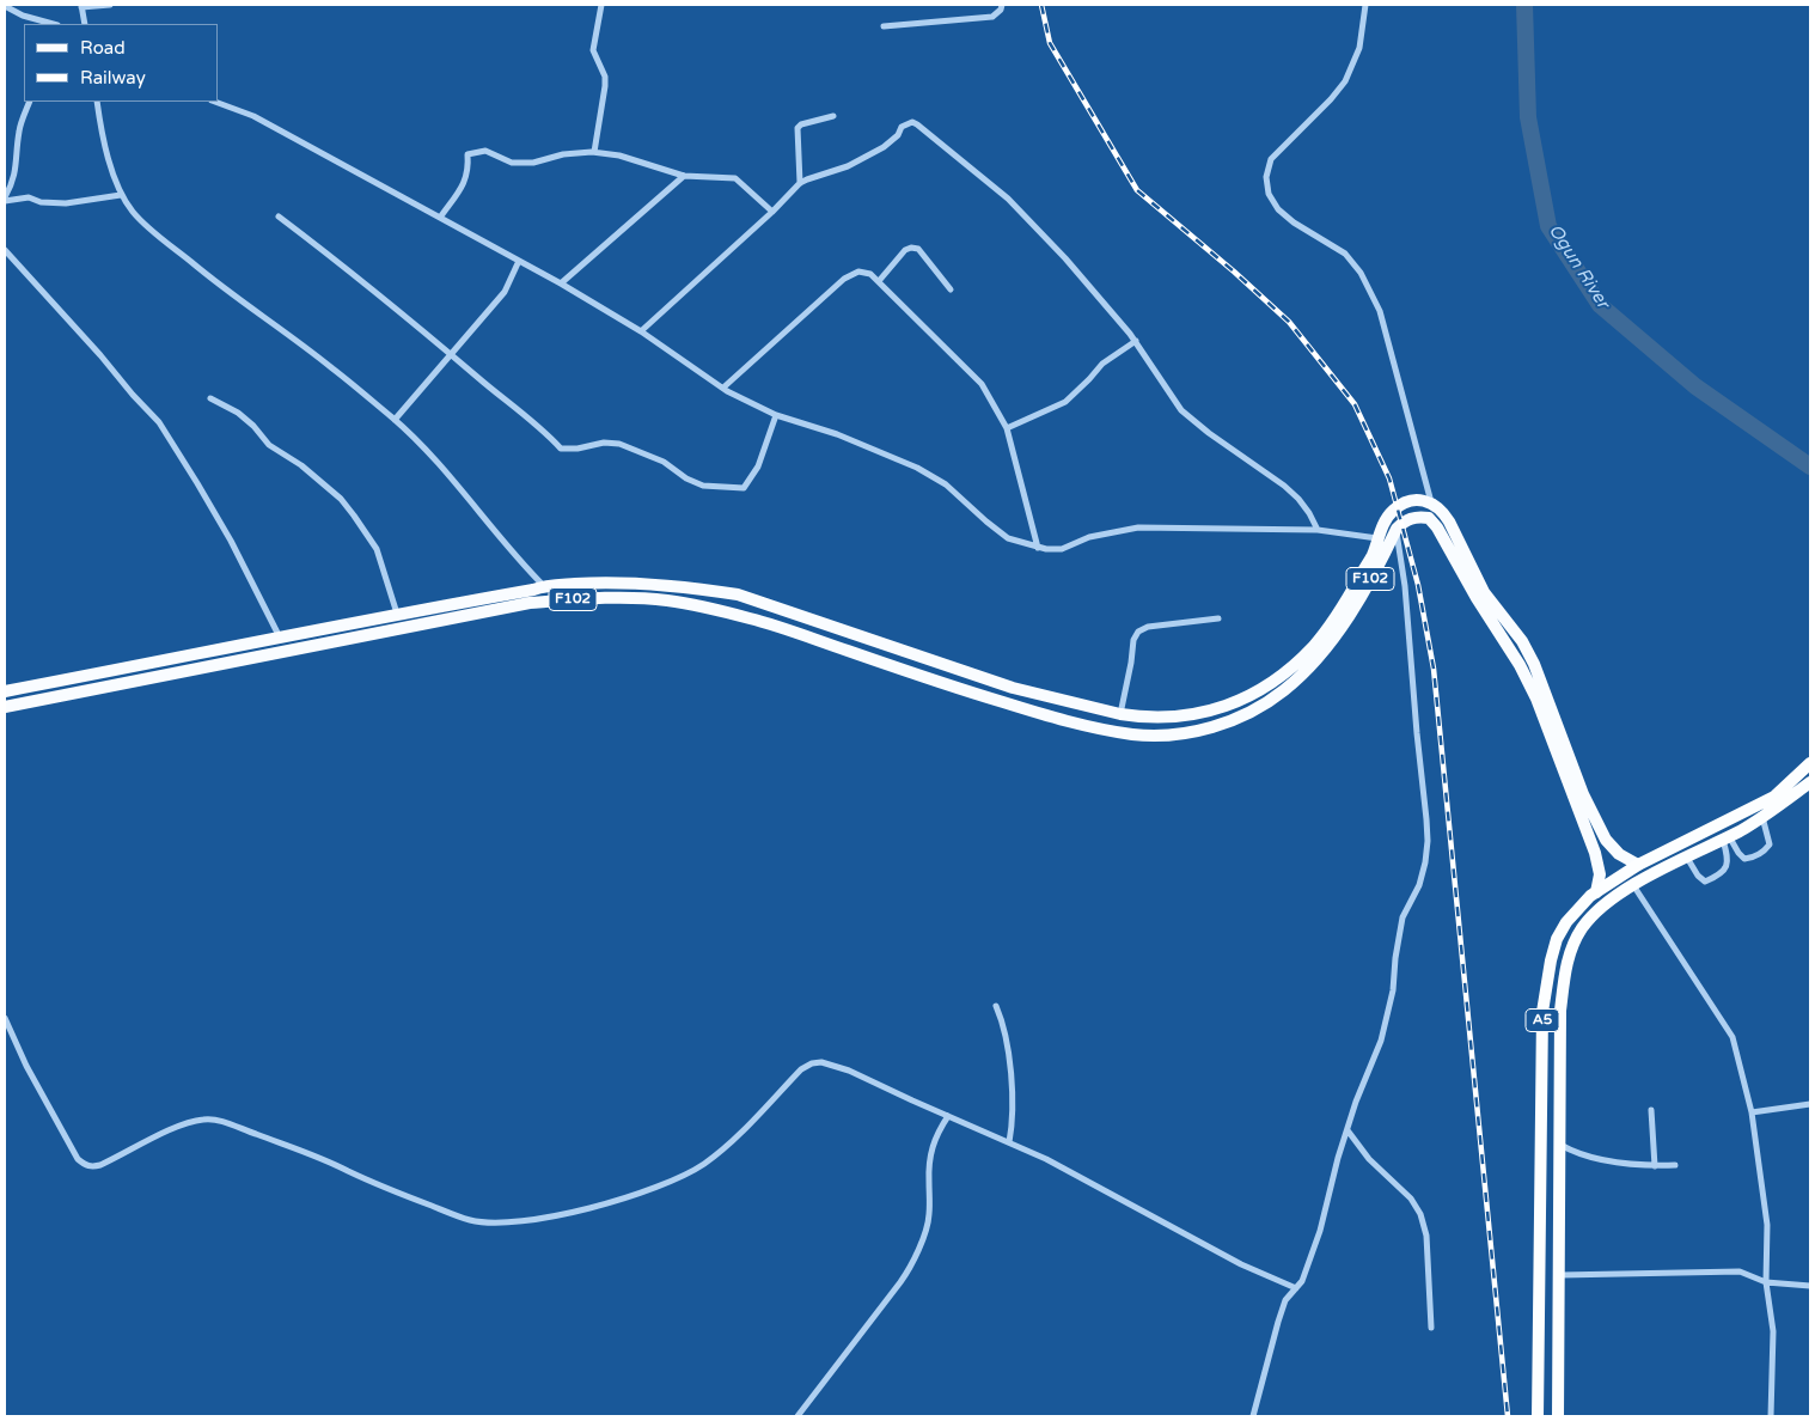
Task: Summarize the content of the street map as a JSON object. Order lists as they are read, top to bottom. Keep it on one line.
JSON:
{"streets":{"highway":["A5"],"main road":["F102"]},"water":["Ogun River"],"legend":["Road","Railway"]}
